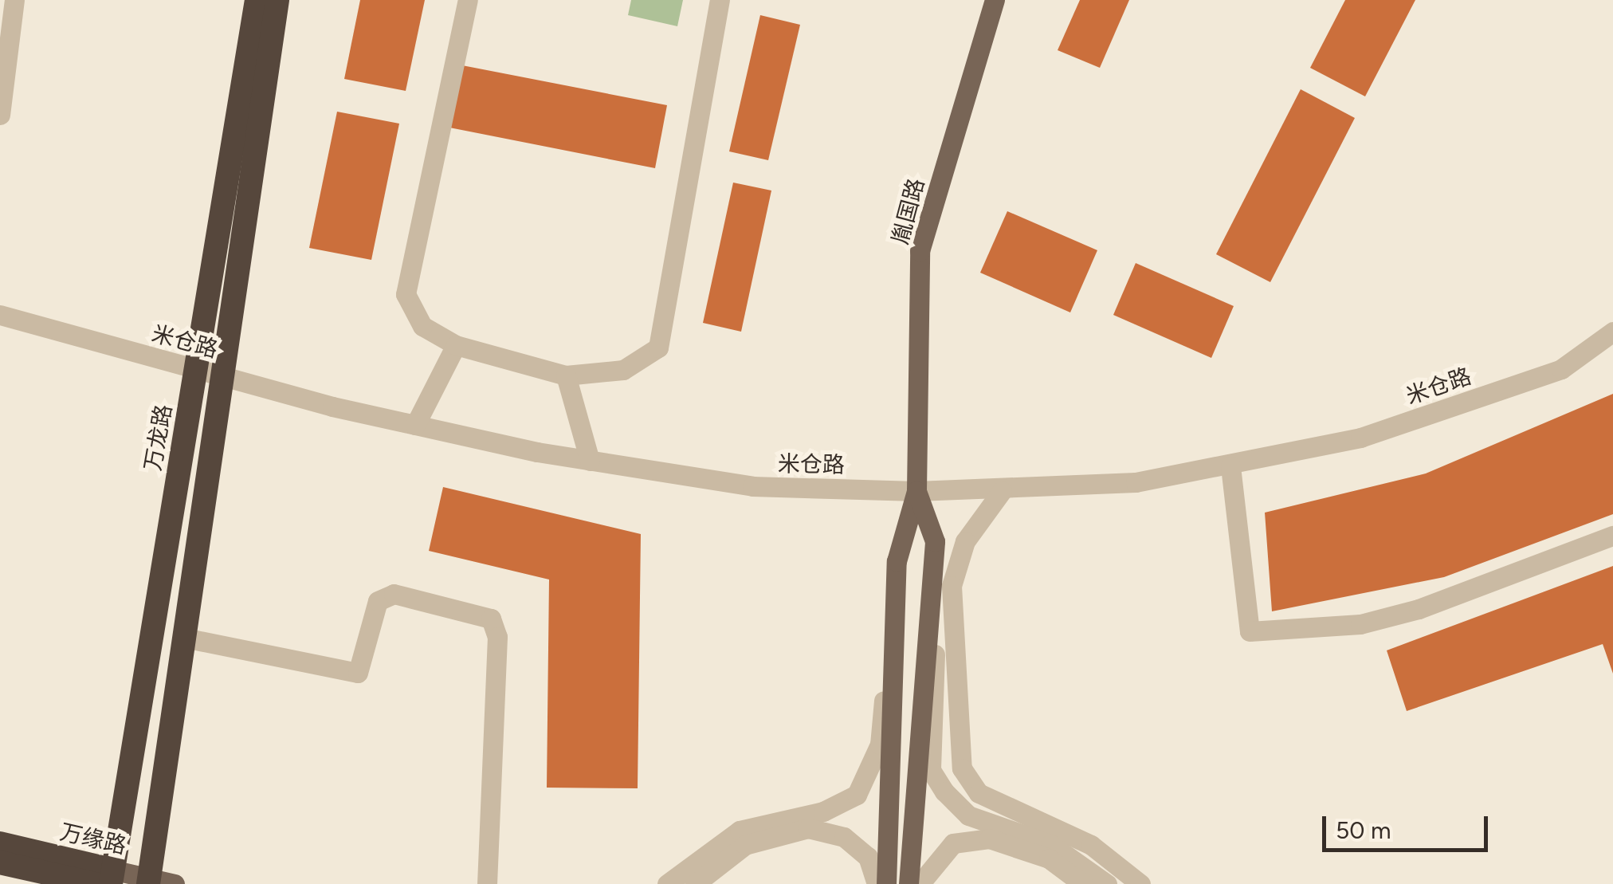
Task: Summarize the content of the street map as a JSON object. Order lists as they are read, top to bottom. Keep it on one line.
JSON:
{"streets":{"highway":["万龙路","万缘路"],"main road":["胤国路"],"street":["米仓路"]},"crossings":[["胤国路","米仓路"],["米仓路","万龙路"],["万龙路","万缘路"]],"scale_bar":"50 m"}
